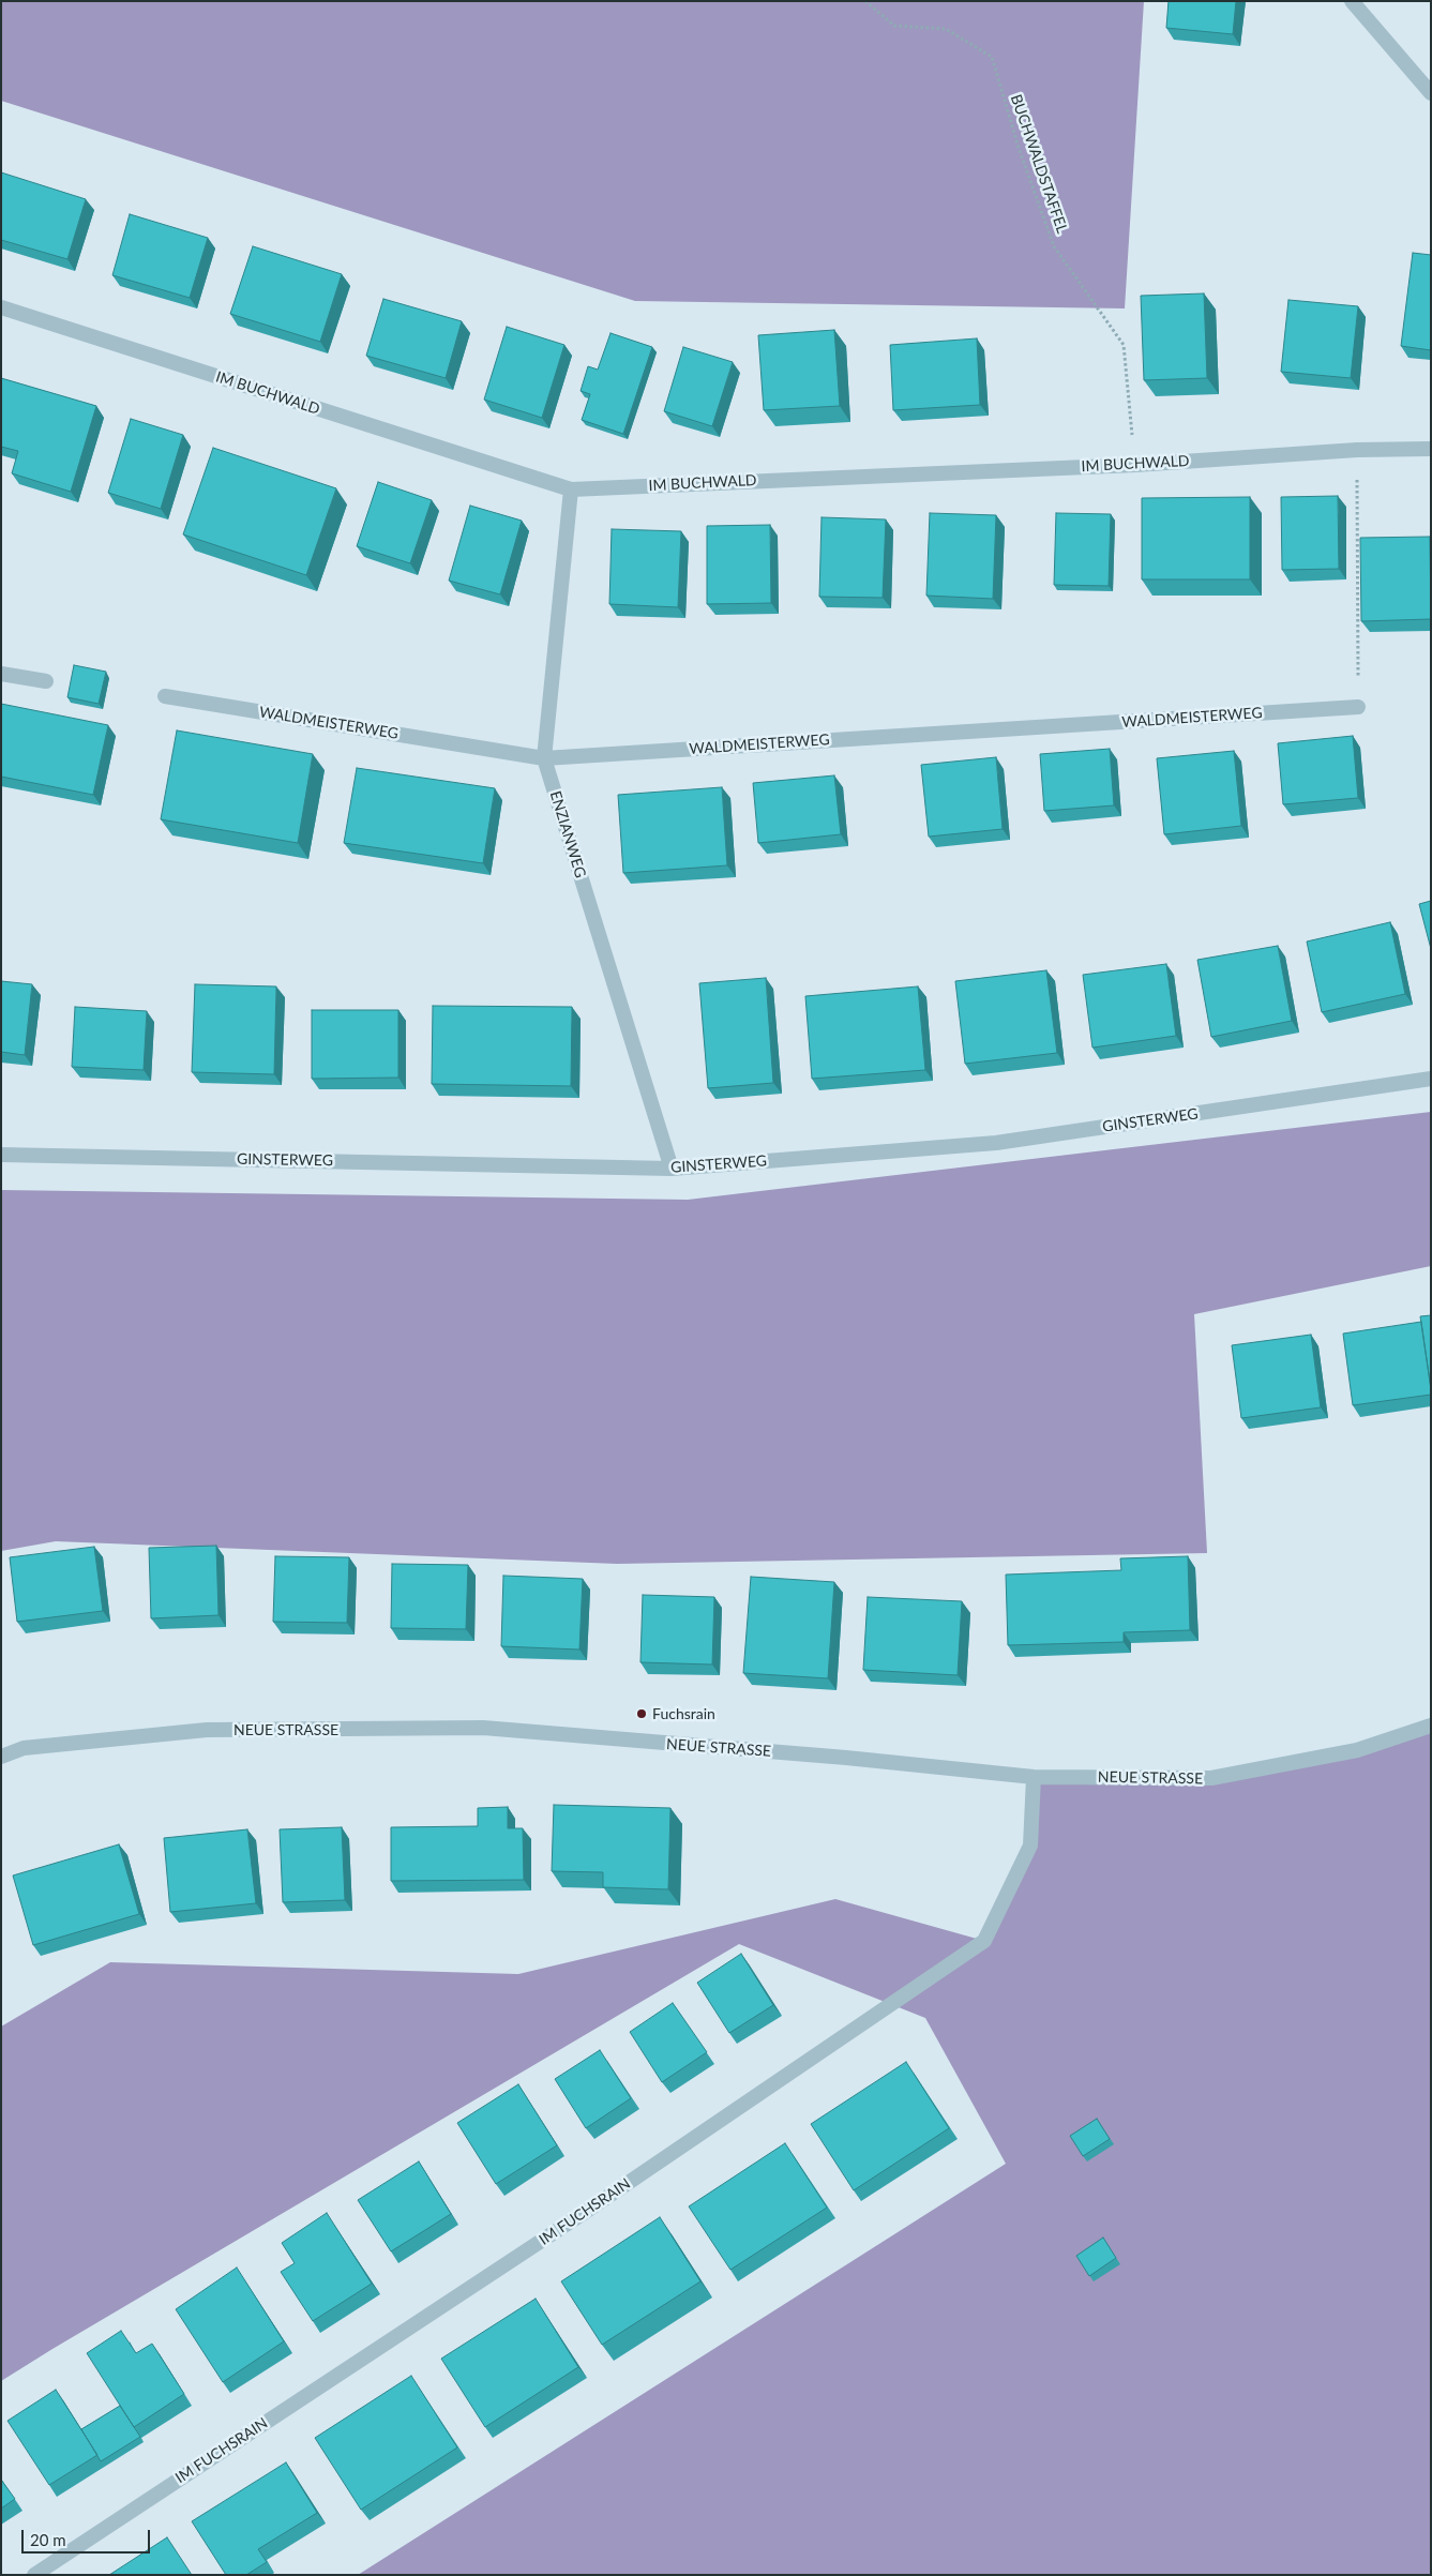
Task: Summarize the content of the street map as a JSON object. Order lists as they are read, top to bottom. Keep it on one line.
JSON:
{"streets":{"street":["IM BUCHWALD","WALDMEISTERWEG","ENZIANWEG","GINSTERWEG","NEUE STRASSE","IM FUCHSRAIN"],"path":["BUCHWALDSTAFFEL"]},"crossings":[["BUCHWALDSTAFFEL","IM BUCHWALD"],["IM BUCHWALD","ENZIANWEG"],["WALDMEISTERWEG","ENZIANWEG"],["ENZIANWEG","GINSTERWEG"],["NEUE STRASSE","IM FUCHSRAIN"]],"places":["Fuchsrain"],"scale_bar":"20 m"}
